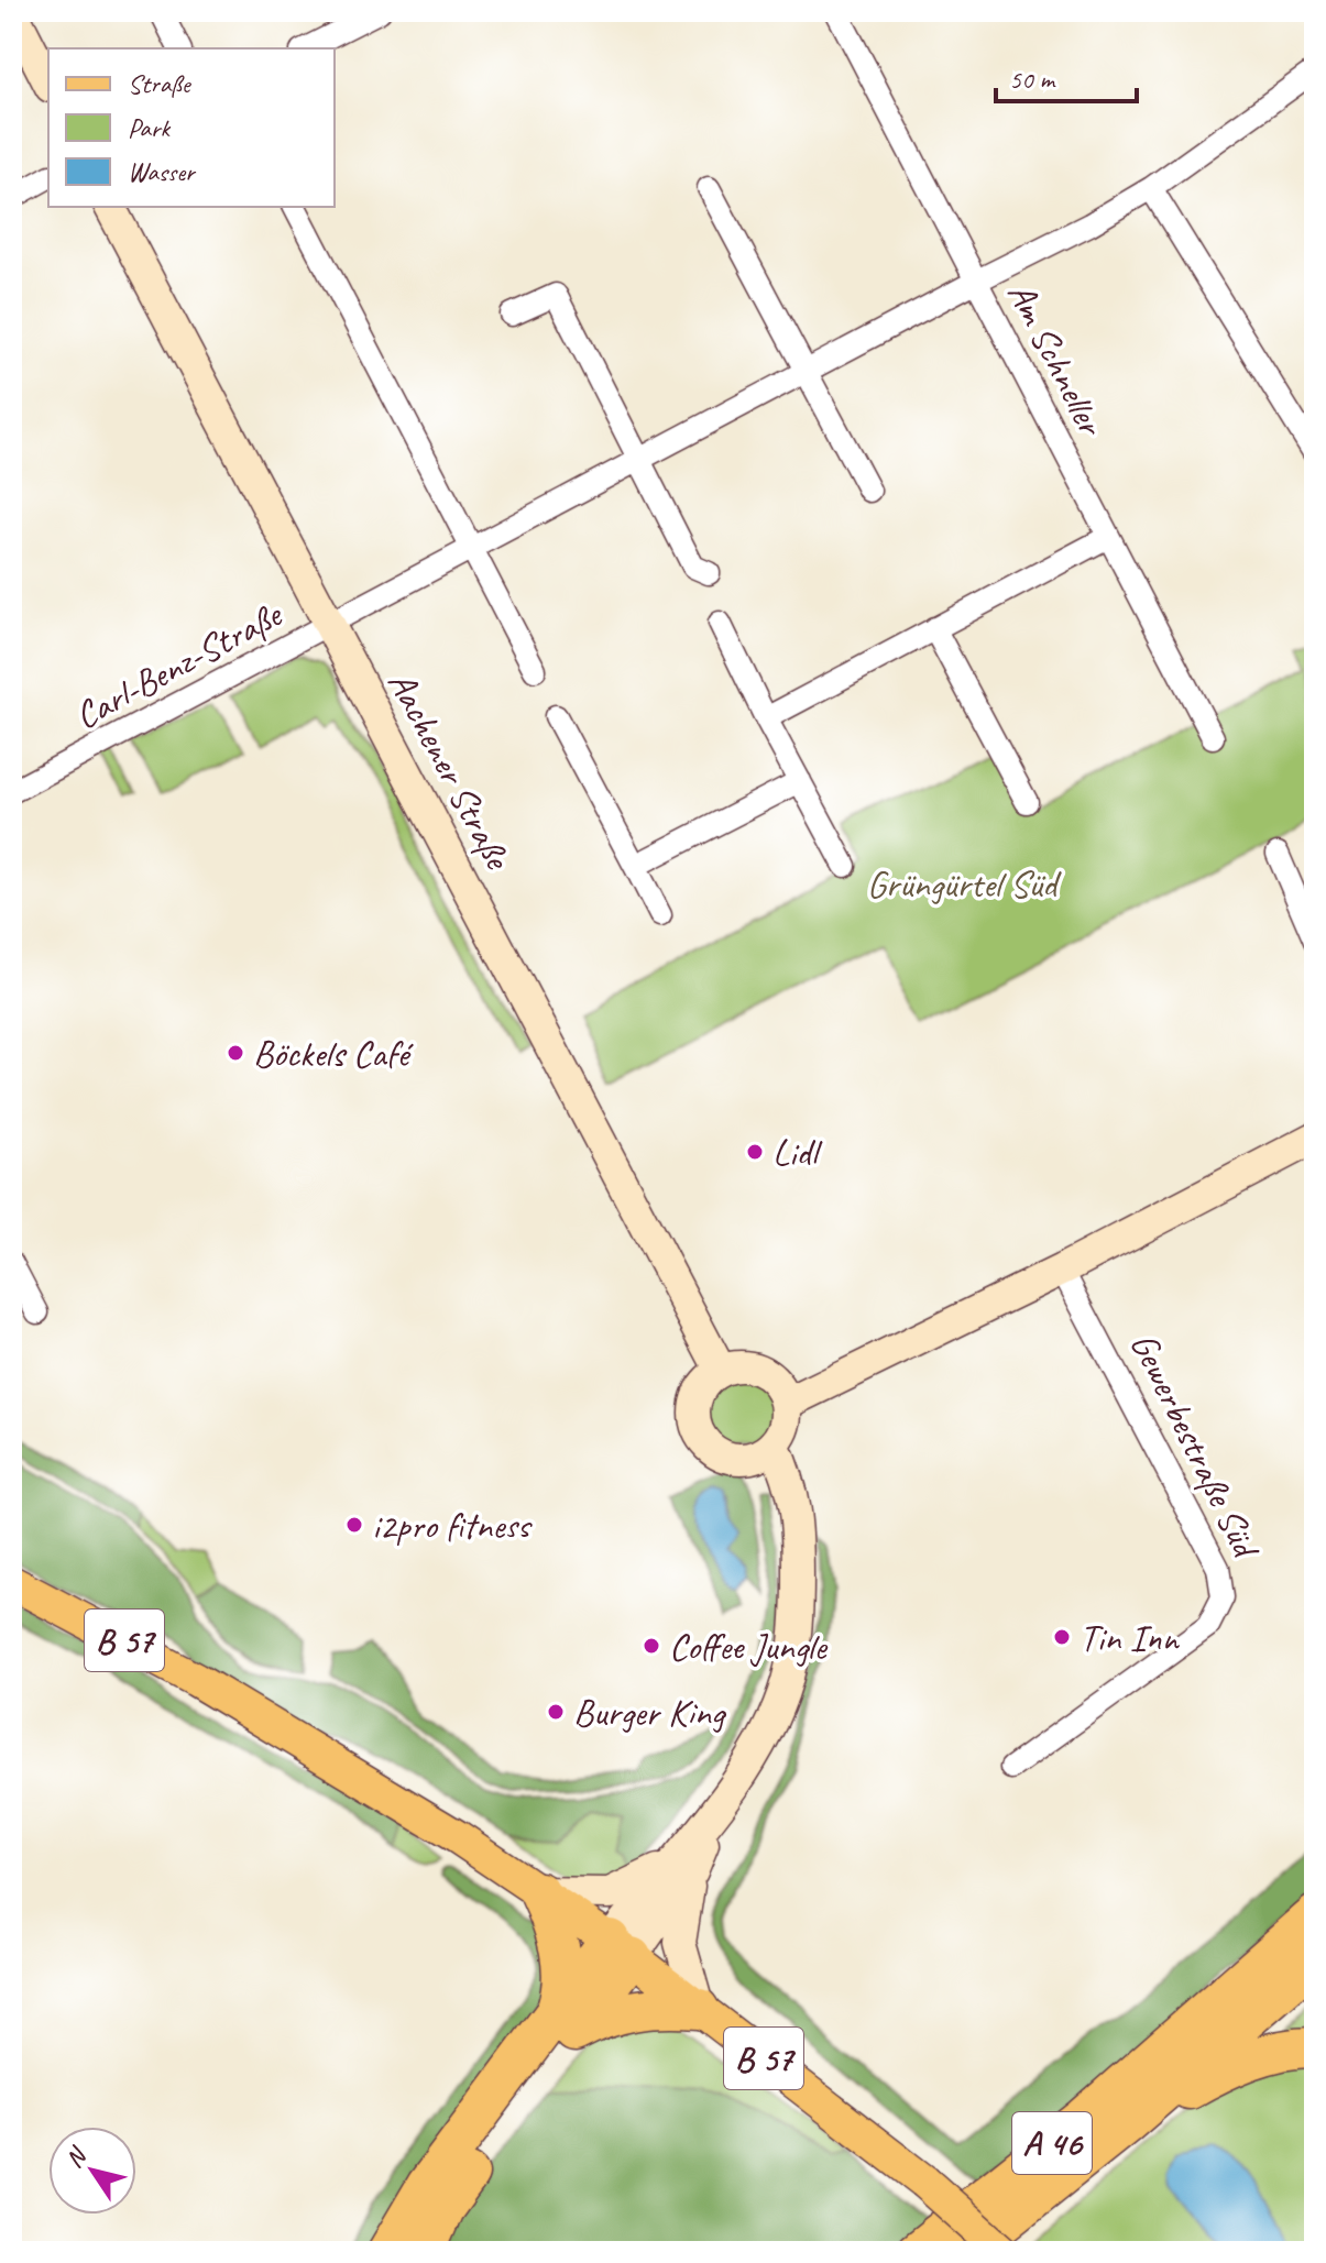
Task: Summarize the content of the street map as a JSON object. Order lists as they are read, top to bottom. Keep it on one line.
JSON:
{"streets":{"highway":["A 46"],"main road":["Aachener Straße","B 57"],"street":["Am Schneller","Carl-Benz-Straße","Gewerbestraße Süd"]},"crossings":[["Am Schneller","Carl-Benz-Straße"],["Carl-Benz-Straße","Aachener Straße"]],"parks":["Grüngürtel Süd"],"places":["Böckels Café","Lidl","i2pro fitness","Tin Inn","Coffee Jungle","Burger King"],"legend":["Straße","Park","Wasser"],"scale_bar":"50 m","north":"top left"}
